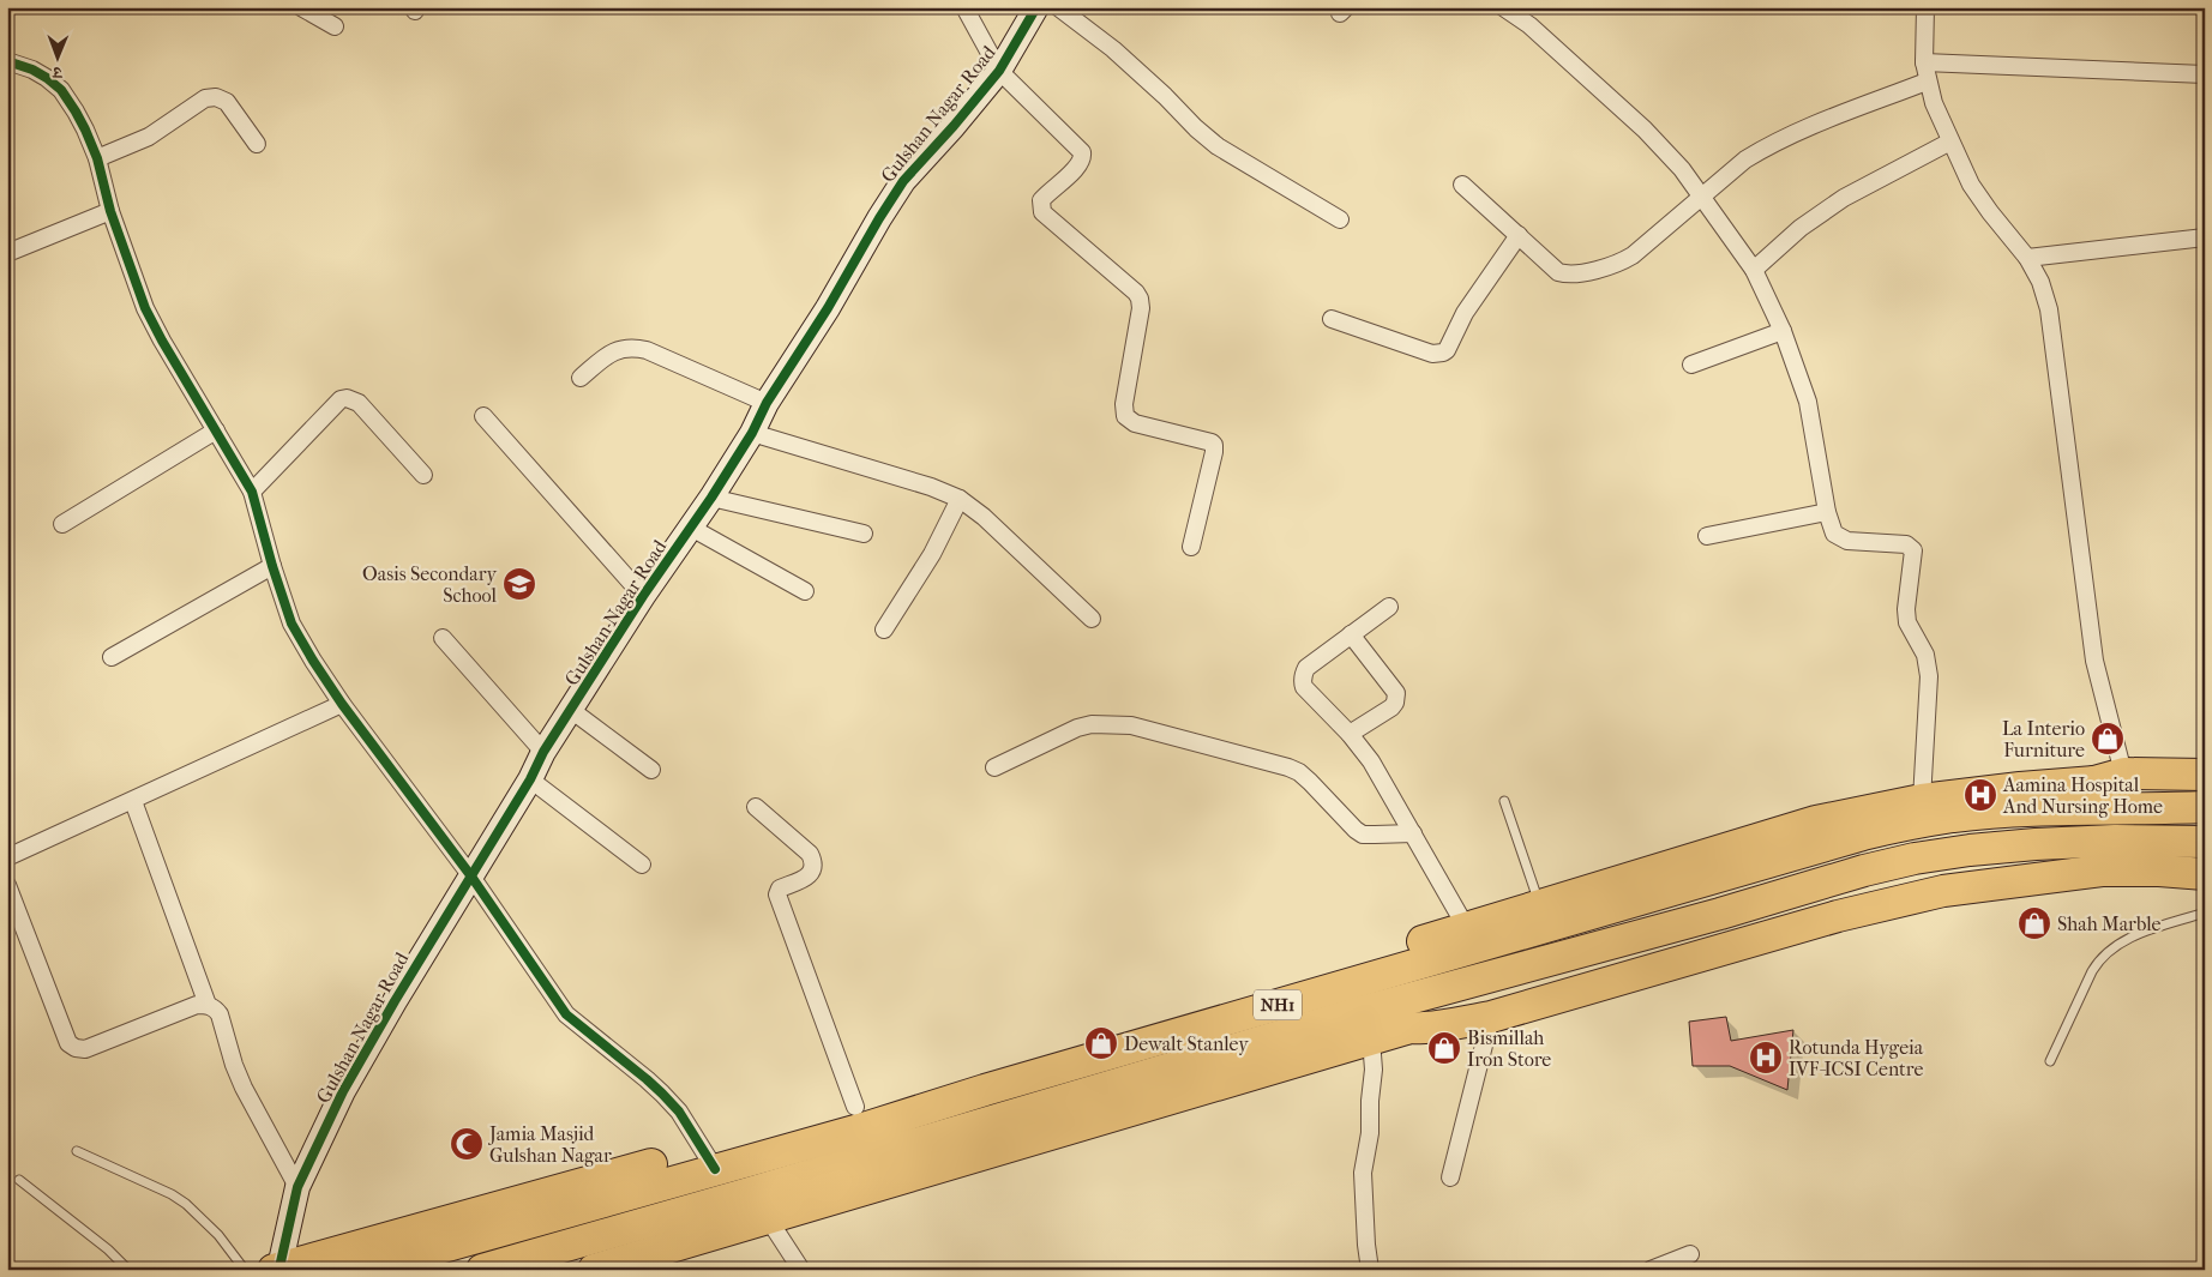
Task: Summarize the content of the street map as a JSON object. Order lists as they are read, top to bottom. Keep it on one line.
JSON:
{"streets":{"highway":["NH1"],"street":["Gulshan Nagar Road"]},"places":{"school or university":["Oasis Secondary School"],"shop":["La Interio Furniture","Shah Marble","Dewalt Stanley","Bismillah Iron Store"],"hospital":["Aamina Hospital And Nursing Home","Rotunda Hygeia IVF-ICSI Centre"],"mosque":["Jamia Masjid Gulshan Nagar"]},"north":"bottom"}
